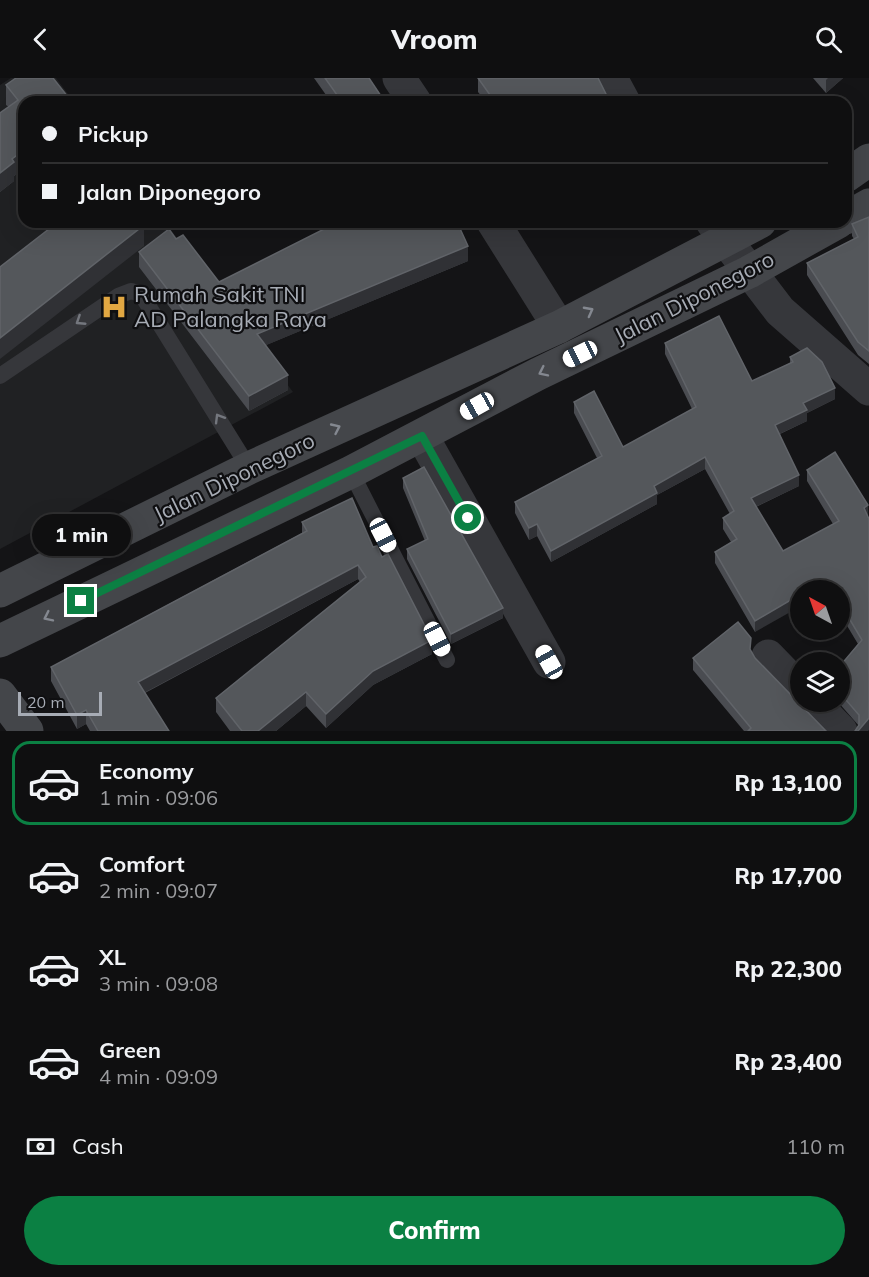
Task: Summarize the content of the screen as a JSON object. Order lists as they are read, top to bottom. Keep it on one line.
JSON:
{"streets":{"main road":["Jalan Diponegoro"]},"places":{"hospital":["Rumah Sakit TNI AD Palangka Raya"]},"scale_bar":"20 m","north":"top left","page":{"header":"Vroom","banner":["Pickup","Jalan Diponegoro"],"bubble":"1 min","scale":"20 m","list":[{"name":"Economy","note":"1 min · 09:06","value":"Rp 13,100"},{"name":"Comfort","note":"2 min · 09:07","value":"Rp 17,700"},{"name":"XL","note":"3 min · 09:08","value":"Rp 22,300"},{"name":"Green","note":"4 min · 09:09","value":"Rp 23,400"}],"pay":["Cash","110 m"],"buttons":"Confirm"}}
